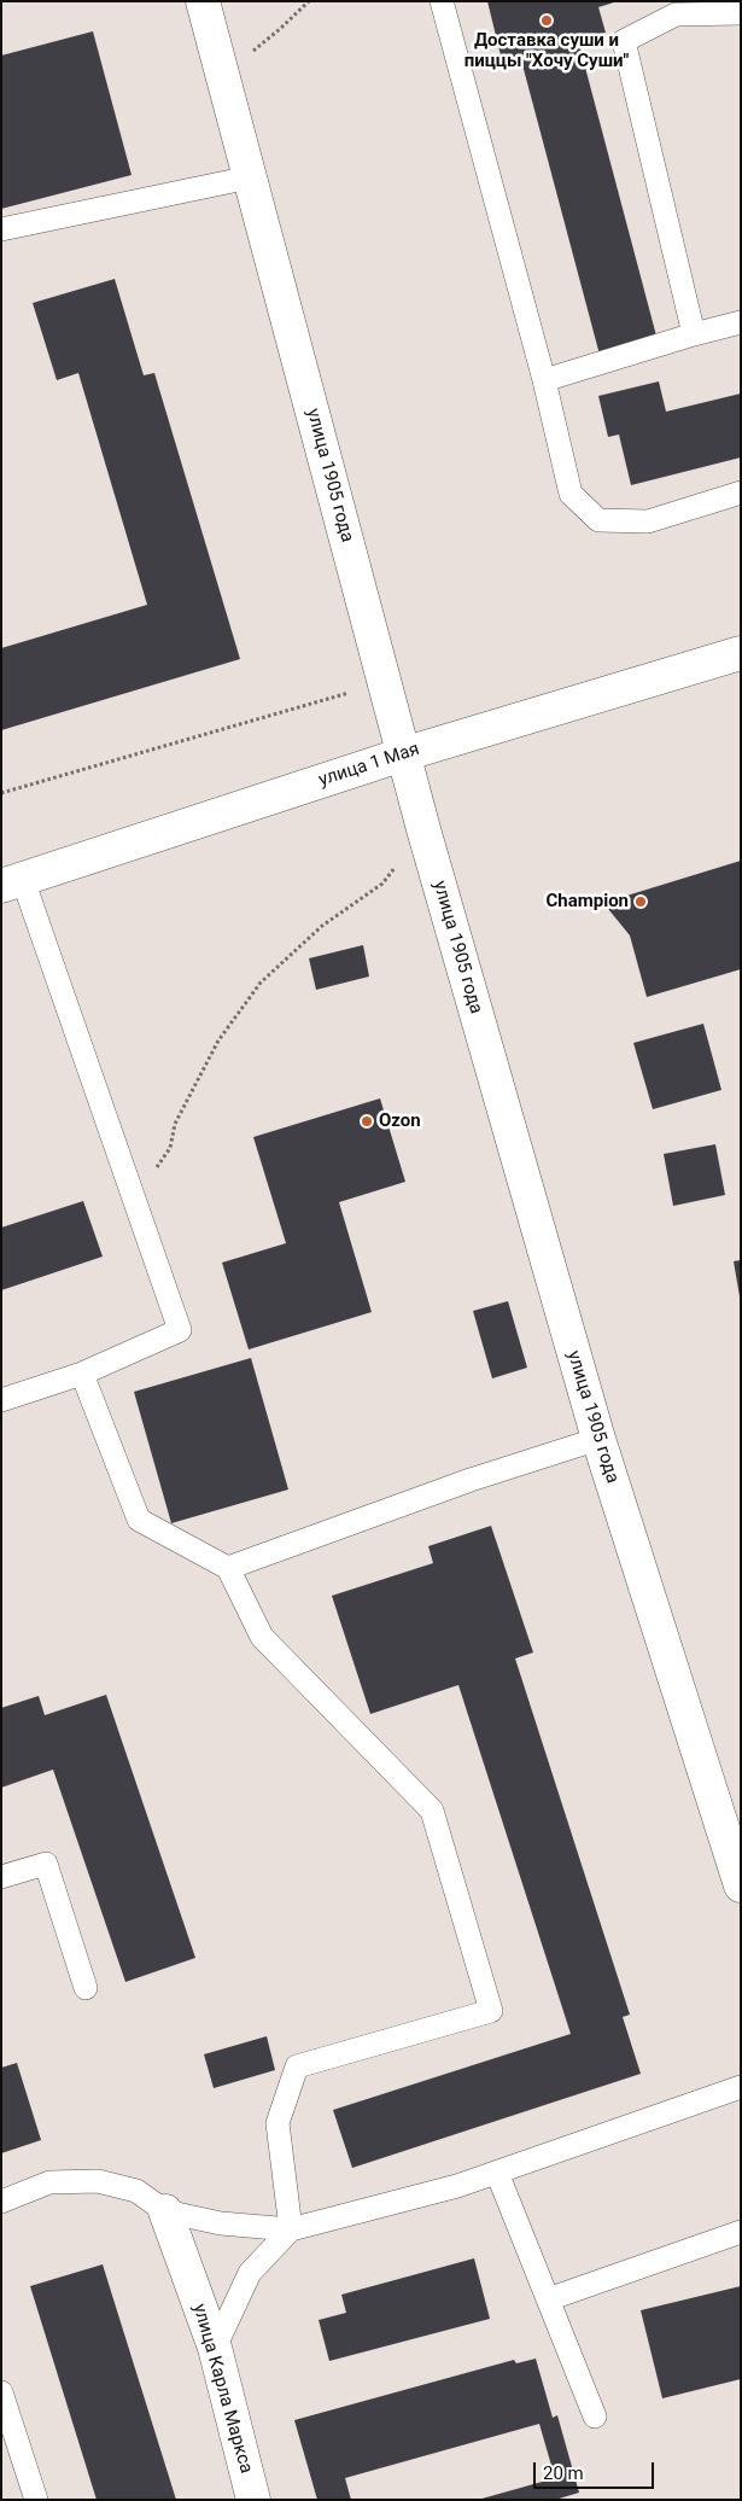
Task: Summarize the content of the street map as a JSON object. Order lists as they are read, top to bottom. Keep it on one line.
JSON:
{"streets":{"street":["улица 1905 года","улица 1 Мая","улица Карла Маркса"]},"crossings":[["улица 1905 года","улица 1 Мая"]],"places":["Доставка суши и пиццы \"Хочу Суши\"","Champion","Ozon"],"scale_bar":"20 m"}
